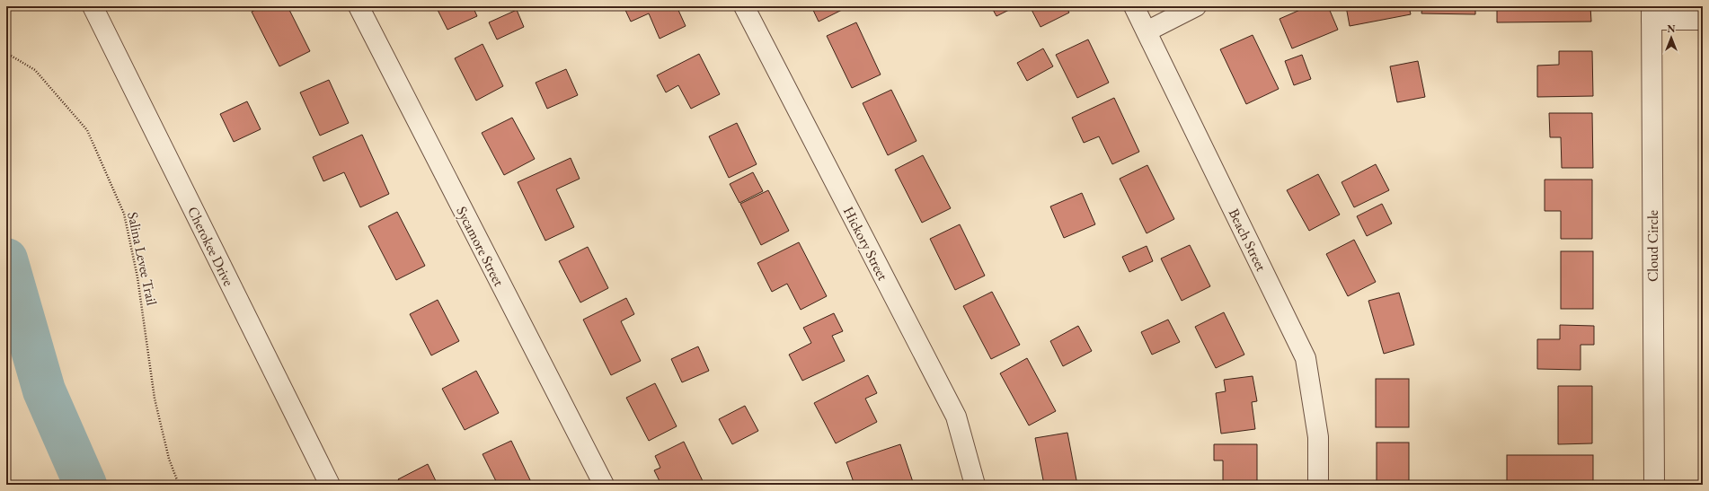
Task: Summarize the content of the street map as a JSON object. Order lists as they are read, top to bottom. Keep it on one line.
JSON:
{"streets":{"street":["Beach Street","Hickory Street","Cherokee Drive","Sycamore Street","Cloud Circle"],"path":["Salina Levee Trail"]},"north":"top"}
